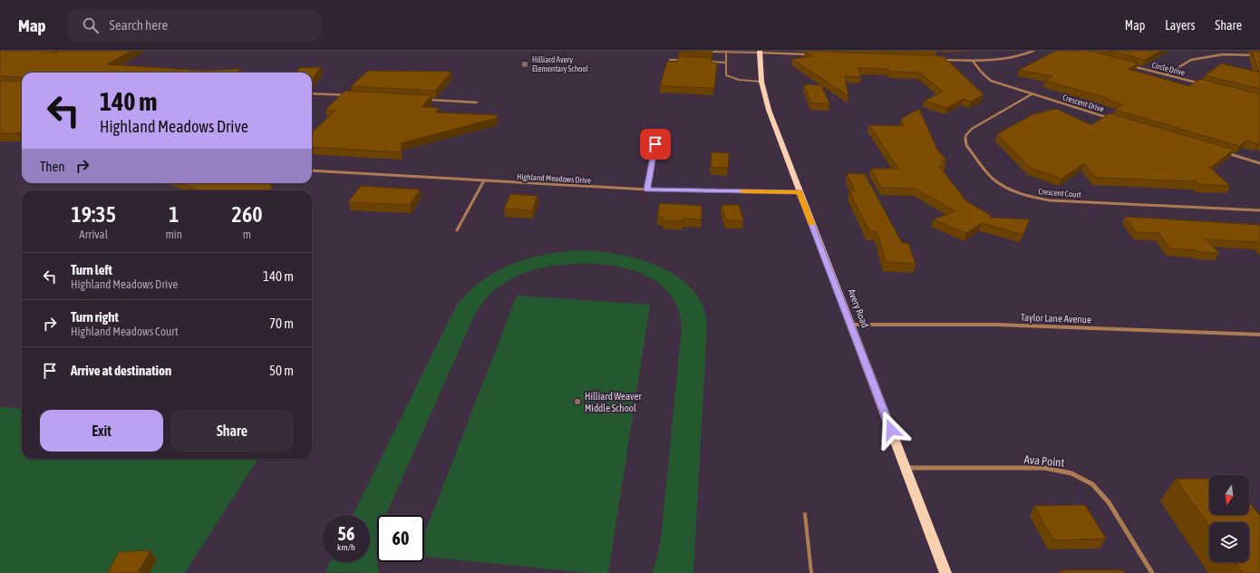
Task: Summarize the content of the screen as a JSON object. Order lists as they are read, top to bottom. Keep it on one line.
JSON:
{"streets":{"main road":["Avery Road"],"street":["Circle Drive","Crescent Drive","Highland Meadows Drive","Crescent Court","Taylor Lane Avenue","Ava Point"]},"crossings":[["Crescent Drive","Crescent Court"],["Highland Meadows Drive","Avery Road"],["Avery Road","Taylor Lane Avenue"],["Avery Road","Ava Point"]],"places":["Hilliard Avery Elementary School","Hilliard Weaver Middle School"],"north":"bottom","page":{"header":"Map","search":"Search here","nav":["Map","Layers","Share"],"turn":["140 m","Highland Meadows Drive"],"then":"Then","eta":["19:35","Arrival","1","min","260","m"],"list":[{"name":"Turn left","note":"Highland Meadows Drive","value":"140 m"},{"name":"Turn right","note":"Highland Meadows Court","value":"70 m"},{"name":"Arrive at destination","value":"50 m"}],"buttons":["Exit","Share"],"speed":"56 km/h","limit":"60"}}
